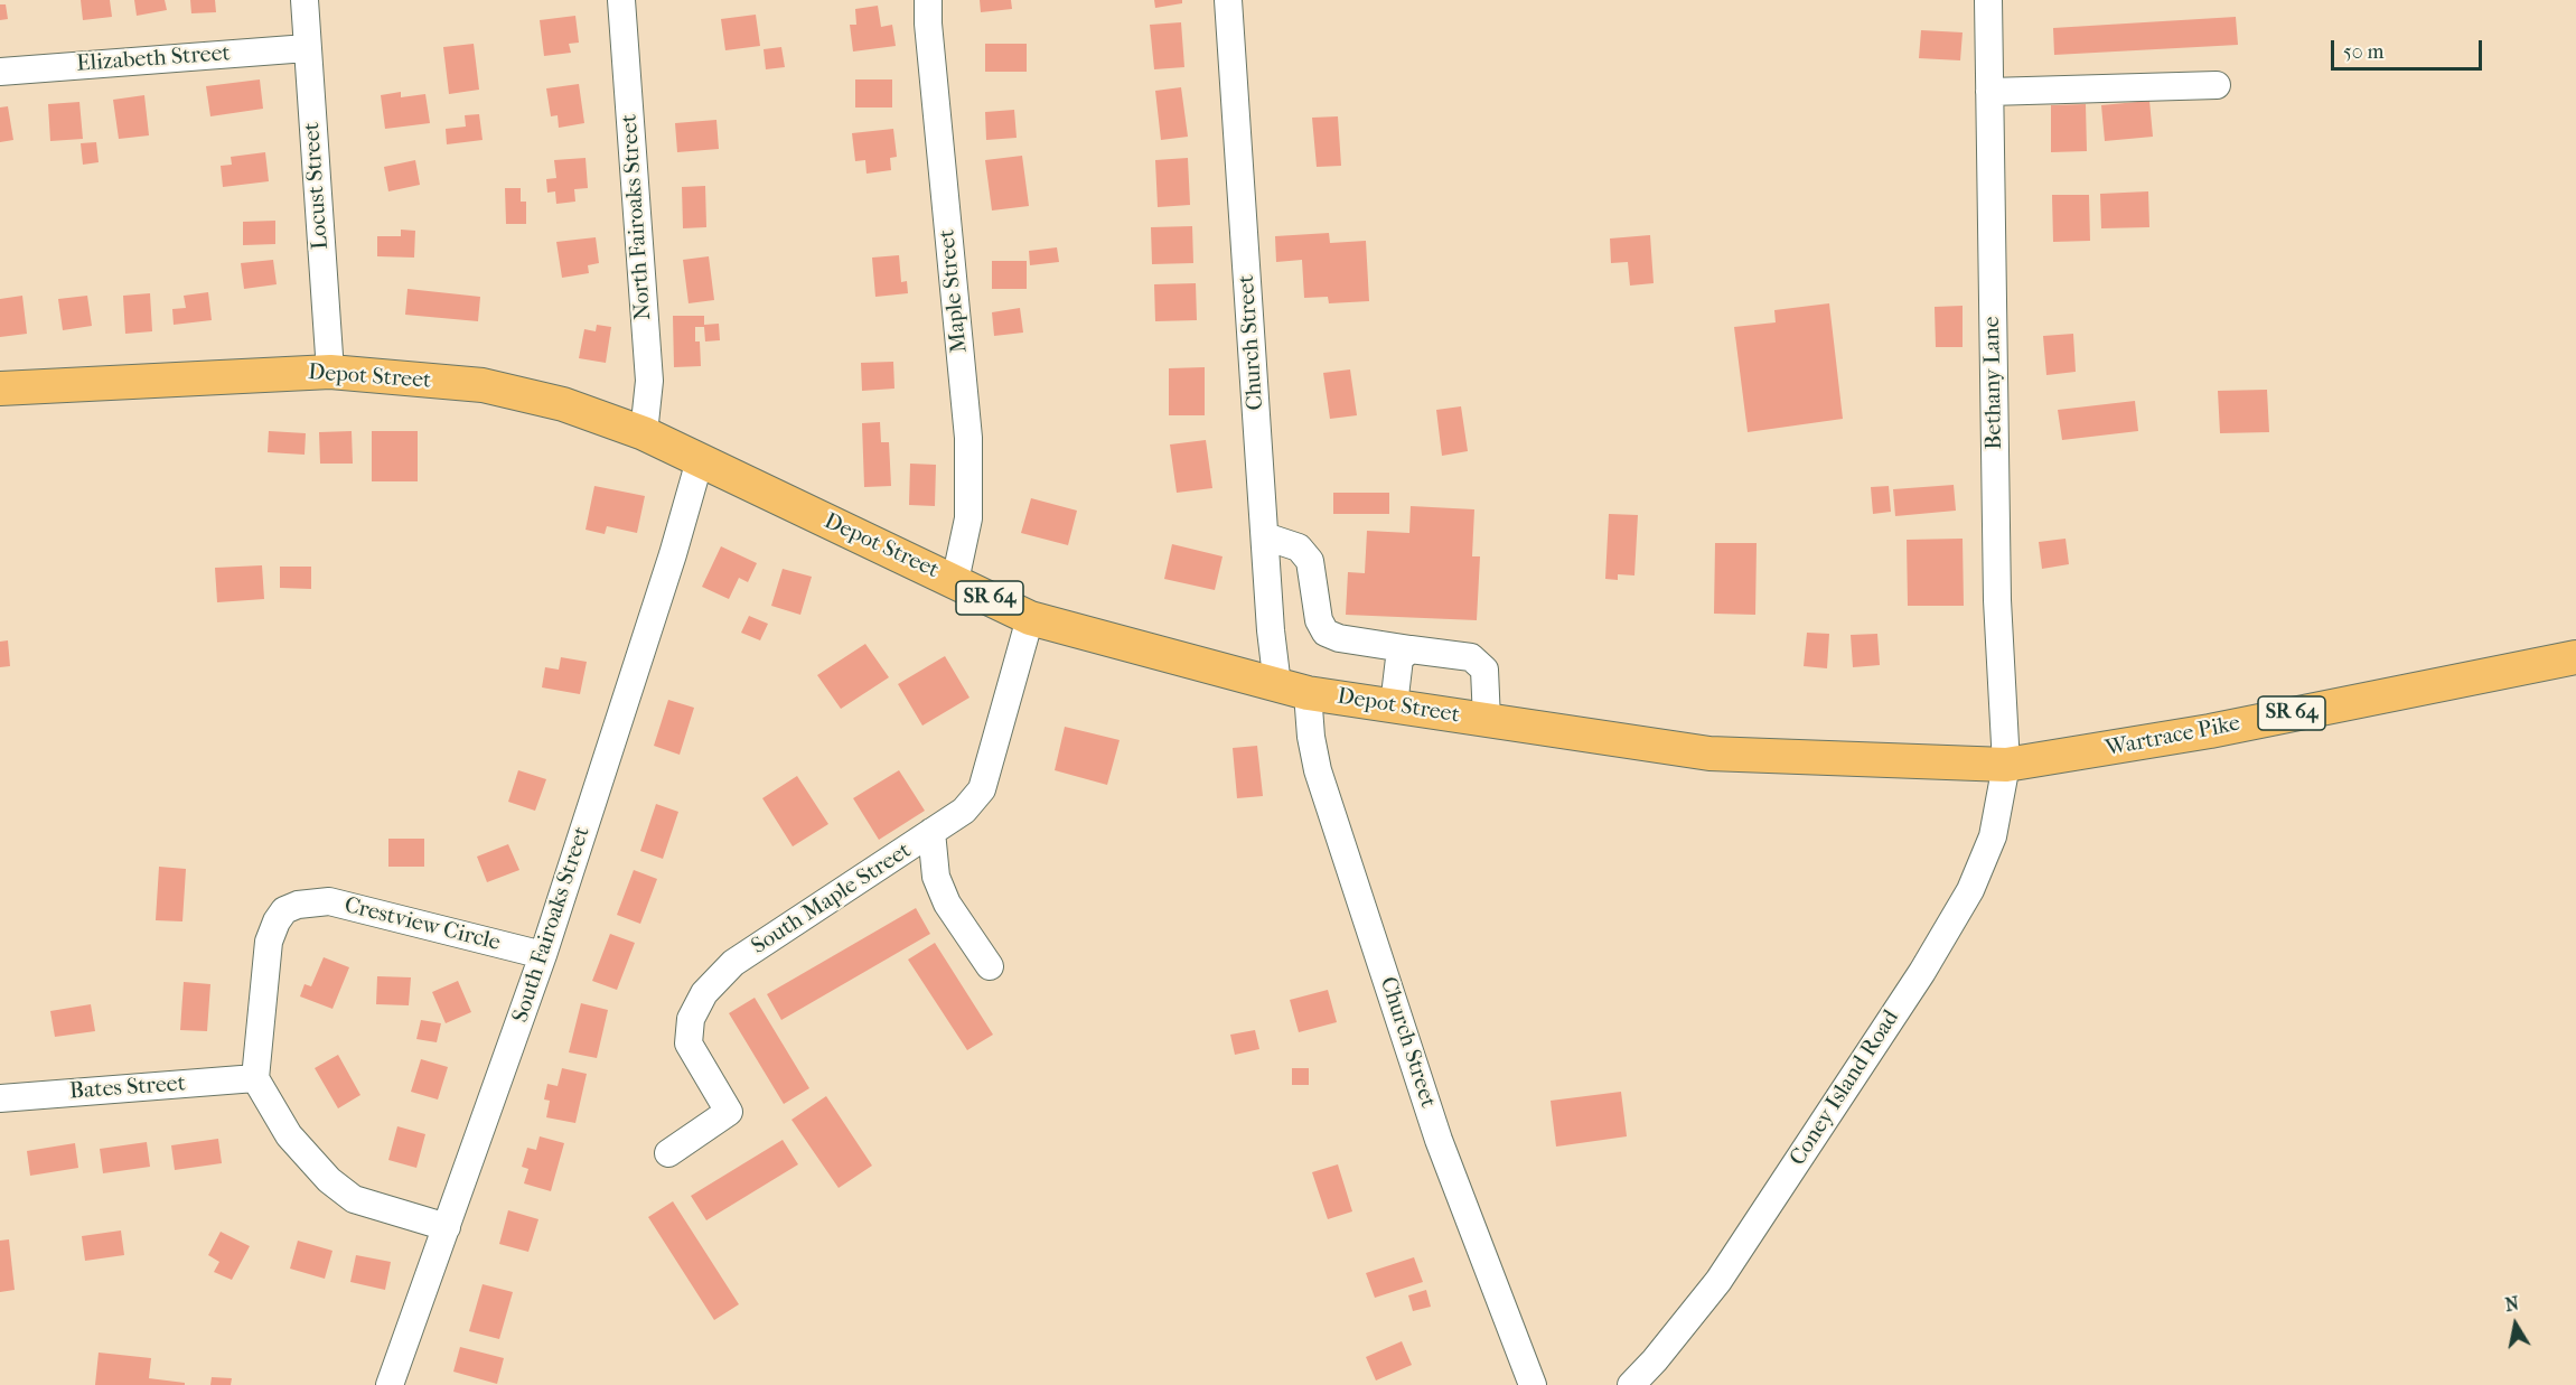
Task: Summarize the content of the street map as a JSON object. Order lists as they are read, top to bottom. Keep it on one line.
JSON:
{"streets":{"main road":["Depot Street","SR 64","Wartrace Pike"],"street":["Elizabeth Street","Locust Street","North Fairoaks Street","Maple Street","Church Street","Bethany Lane","South Maple Street","Crestview Circle","South Fairoaks Street","Bates Street","Coney Island Road"]},"crossings":[["Elizabeth Street","Locust Street"],["Locust Street","Depot Street"],["North Fairoaks Street","Depot Street"],["Maple Street","Depot Street"],["Church Street","Depot Street"],["Depot Street","Bethany Lane"],["Depot Street","Wartrace Pike"],["Depot Street","South Maple Street"],["Depot Street","South Fairoaks Street"],["Depot Street","Coney Island Road"],["Bethany Lane","Wartrace Pike"],["Bethany Lane","Coney Island Road"],["Wartrace Pike","Coney Island Road"],["Crestview Circle","South Fairoaks Street"],["Crestview Circle","Bates Street"]],"scale_bar":"50 m","north":"top"}
